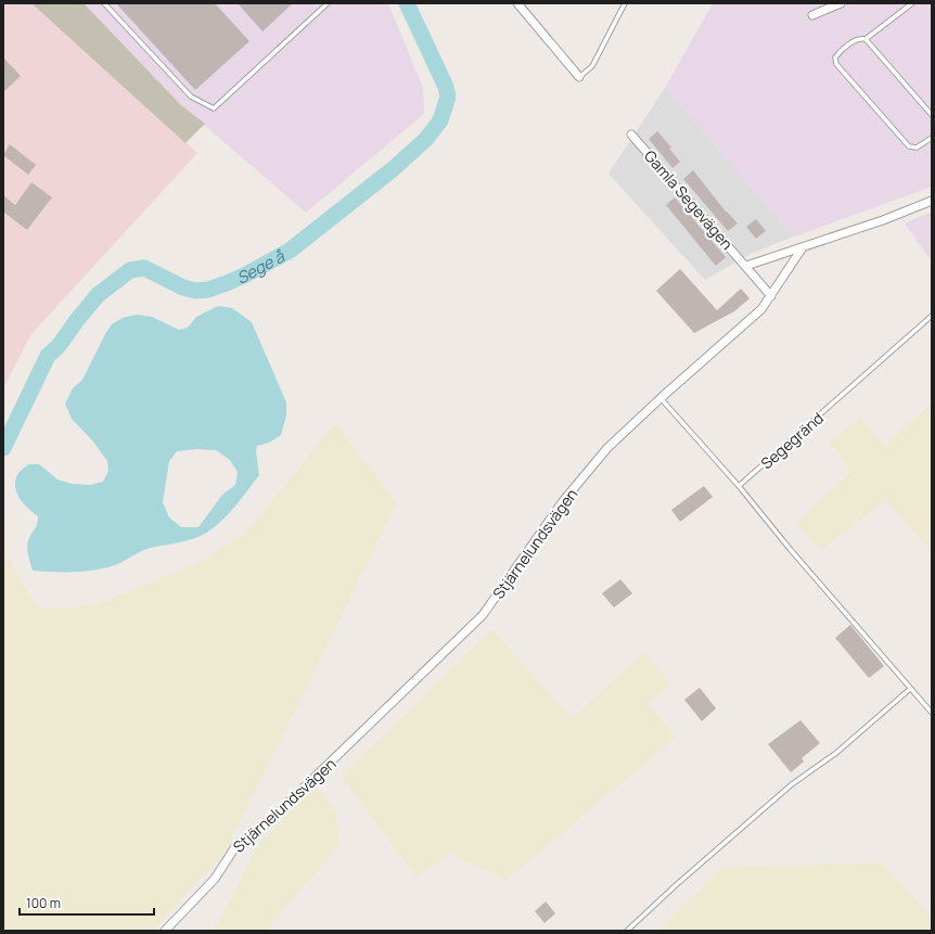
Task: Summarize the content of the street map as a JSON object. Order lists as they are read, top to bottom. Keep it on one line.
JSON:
{"streets":{"street":["Gamla Segevägen","Stjärnelundsvägen"],"lane":["Segegränd"]},"crossings":[["Gamla Segevägen","Stjärnelundsvägen"]],"water":["Sege å"],"scale_bar":"100 m"}
